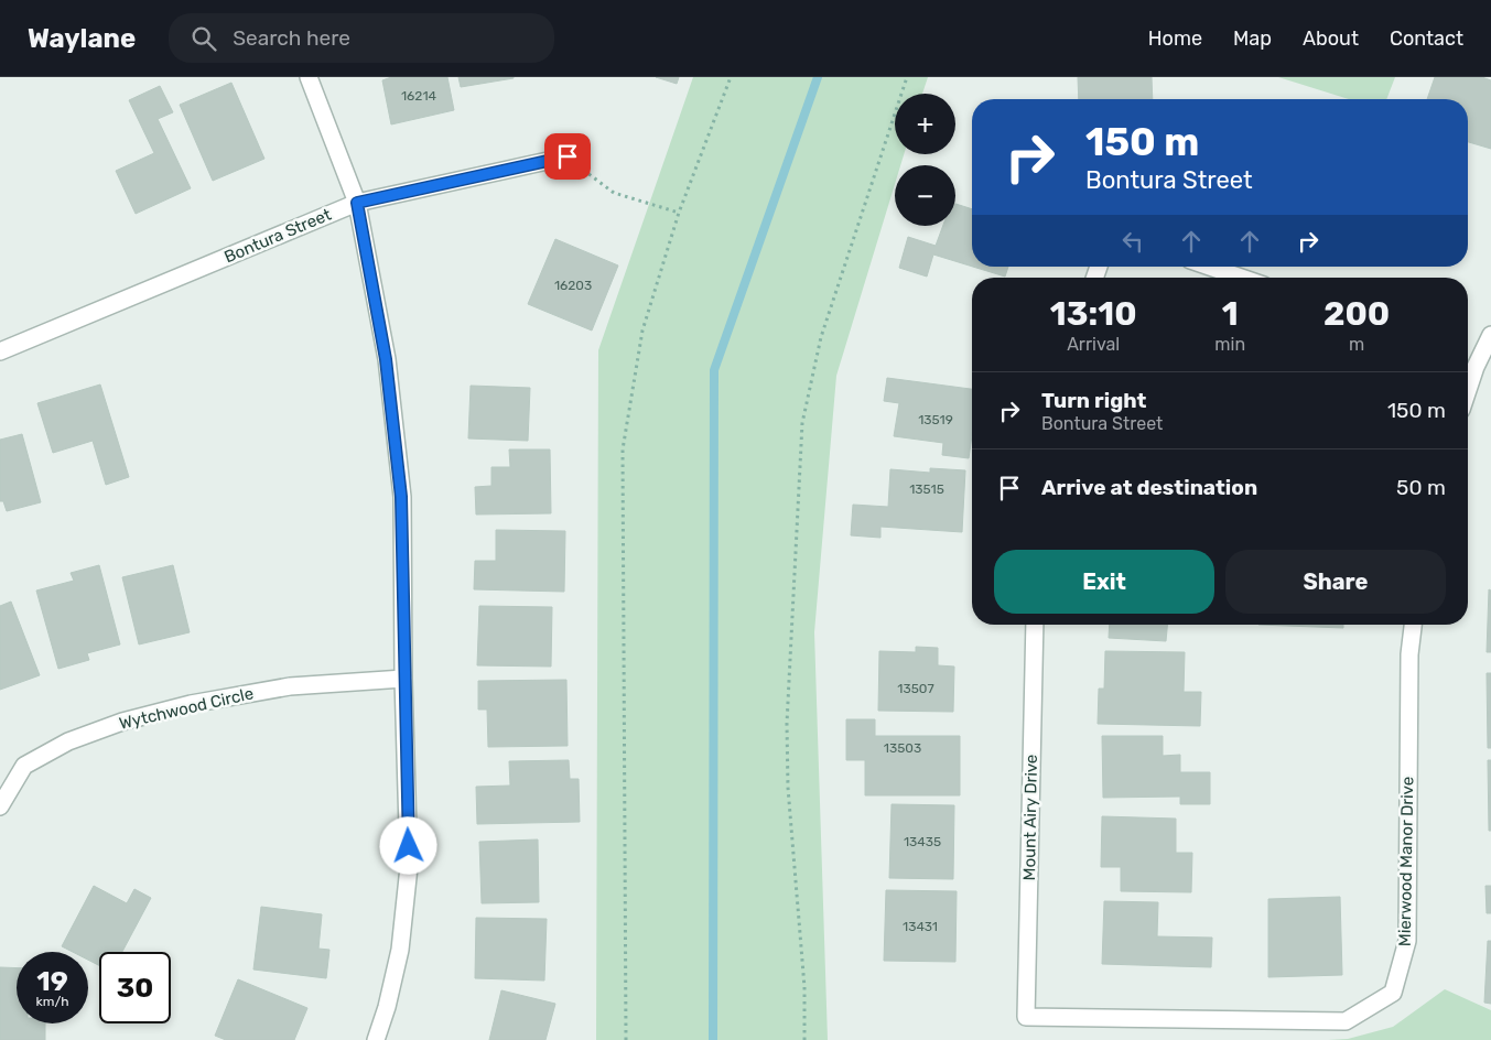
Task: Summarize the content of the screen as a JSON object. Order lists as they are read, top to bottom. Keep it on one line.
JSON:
{"streets":{"street":["Bontura Street","Wytchwood Circle","Mount Airy Drive","Mierwood Manor Drive"]},"crossings":[["Mount Airy Drive","Mierwood Manor Drive"]],"house_numbers":["16214","16203","13519","13515","13507","13503","13435","13431"],"page":{"header":"Waylane","search":"Search here","nav":["Home","Map","About","Contact"],"map_buttons":["+","−"],"turn":["150 m","Bontura Street"],"eta":["13:10","Arrival","1","min","200","m"],"list":[{"name":"Turn right","note":"Bontura Street","value":"150 m"},{"name":"Arrive at destination","value":"50 m"}],"buttons":["Exit","Share"],"speed":"19 km/h","limit":"30"}}
